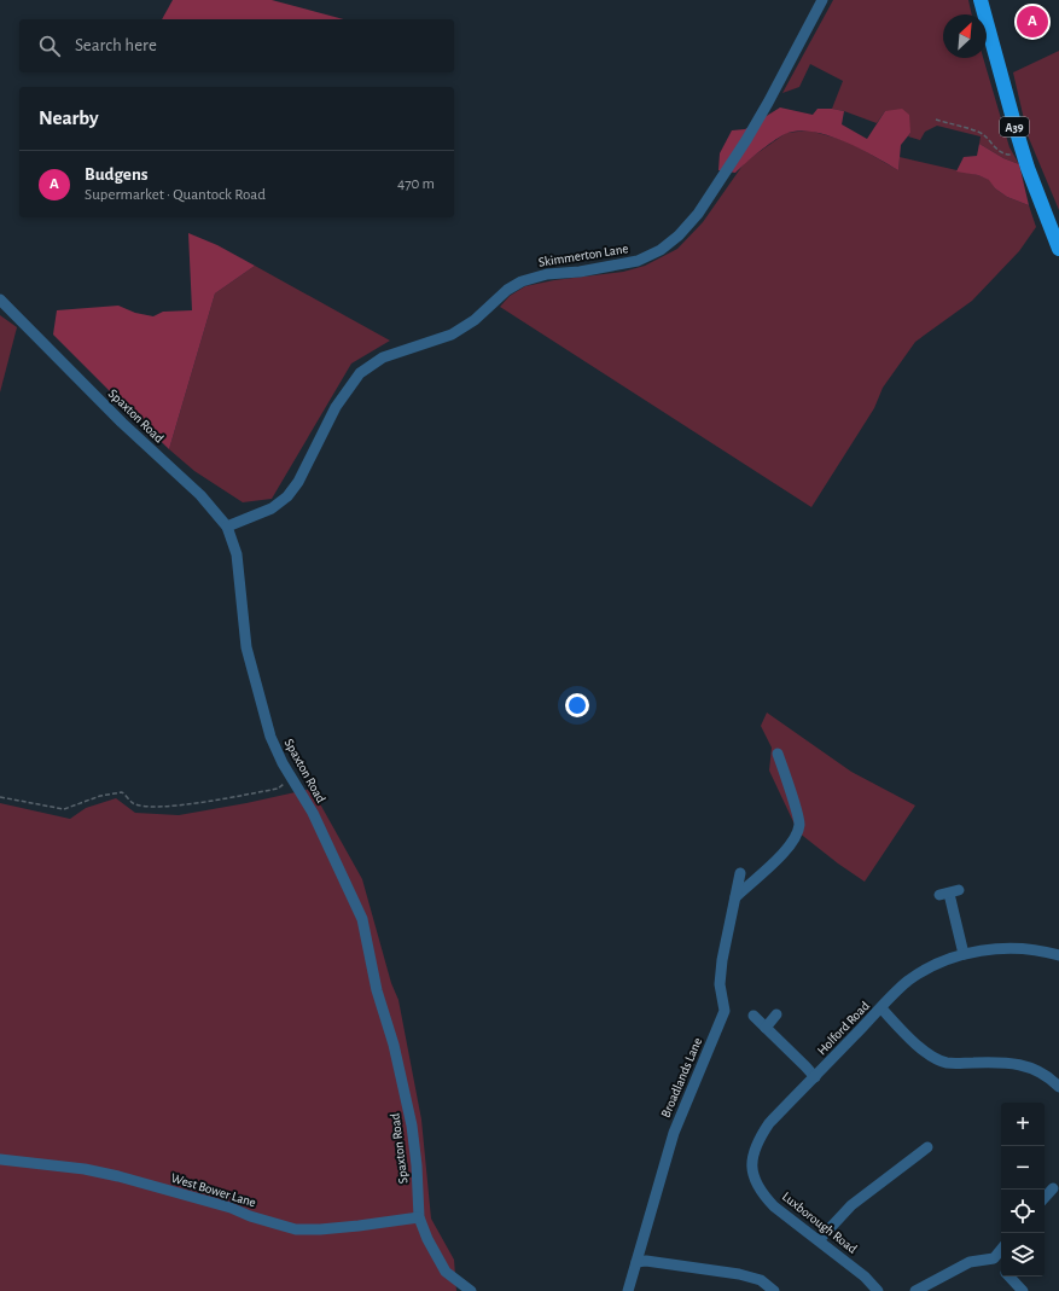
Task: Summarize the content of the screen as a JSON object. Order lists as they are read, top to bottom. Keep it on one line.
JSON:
{"streets":{"main road":["A39"],"street":["Skimmerton Lane","Spaxton Road","Holford Road","Broadlands Lane","West Bower Lane","Luxborough Road"]},"crossings":[["Skimmerton Lane","Spaxton Road"],["Spaxton Road","West Bower Lane"],["Holford Road","Luxborough Road"]],"north":"top right","page":{"pins":"A","search":"Search here","heading":"Nearby","list":[{"mark":"A","name":"Budgens","note":"Supermarket · Quantock Road","value":"470 m"}],"map_buttons":["+","−"]}}
